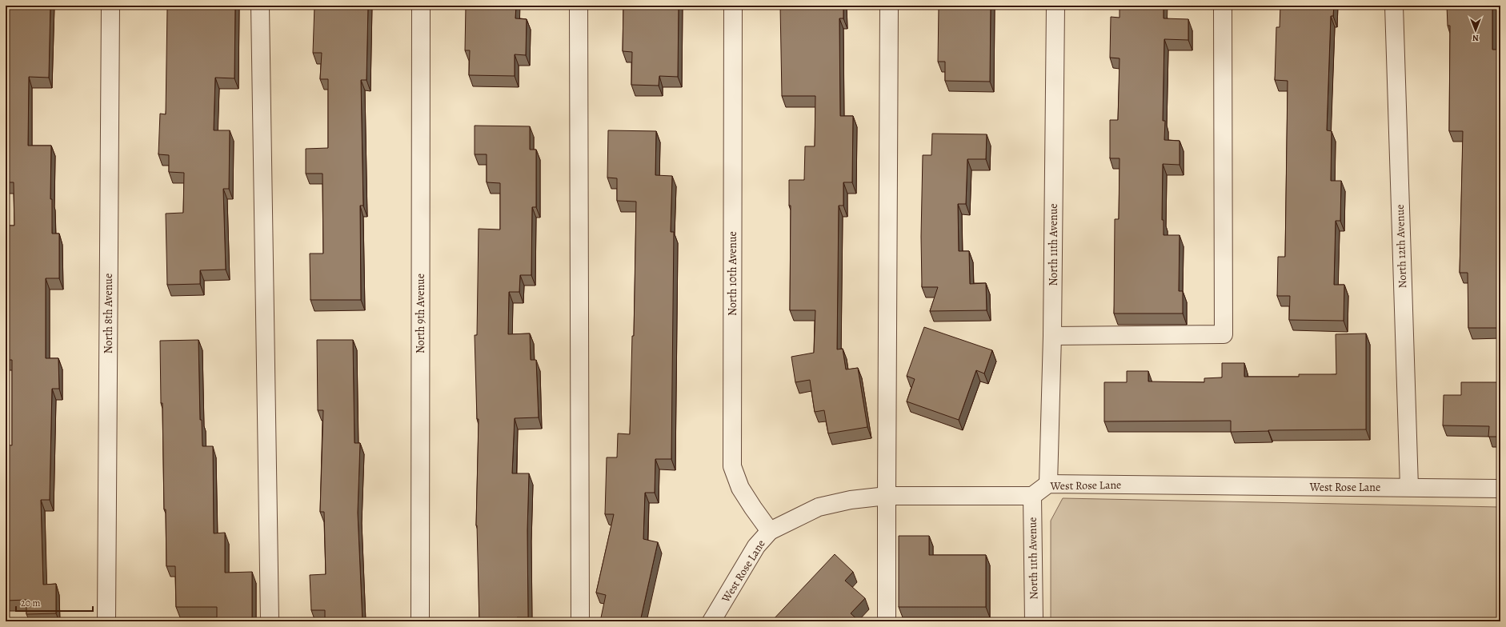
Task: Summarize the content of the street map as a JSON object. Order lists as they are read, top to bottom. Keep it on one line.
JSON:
{"streets":{"street":["North 11th Avenue","North 12th Avenue","North 10th Avenue","North 8th Avenue","North 9th Avenue","West Rose Lane"]},"crossings":[["North 11th Avenue","West Rose Lane"],["North 12th Avenue","West Rose Lane"],["North 10th Avenue","West Rose Lane"]],"scale_bar":"20 m","north":"bottom"}
